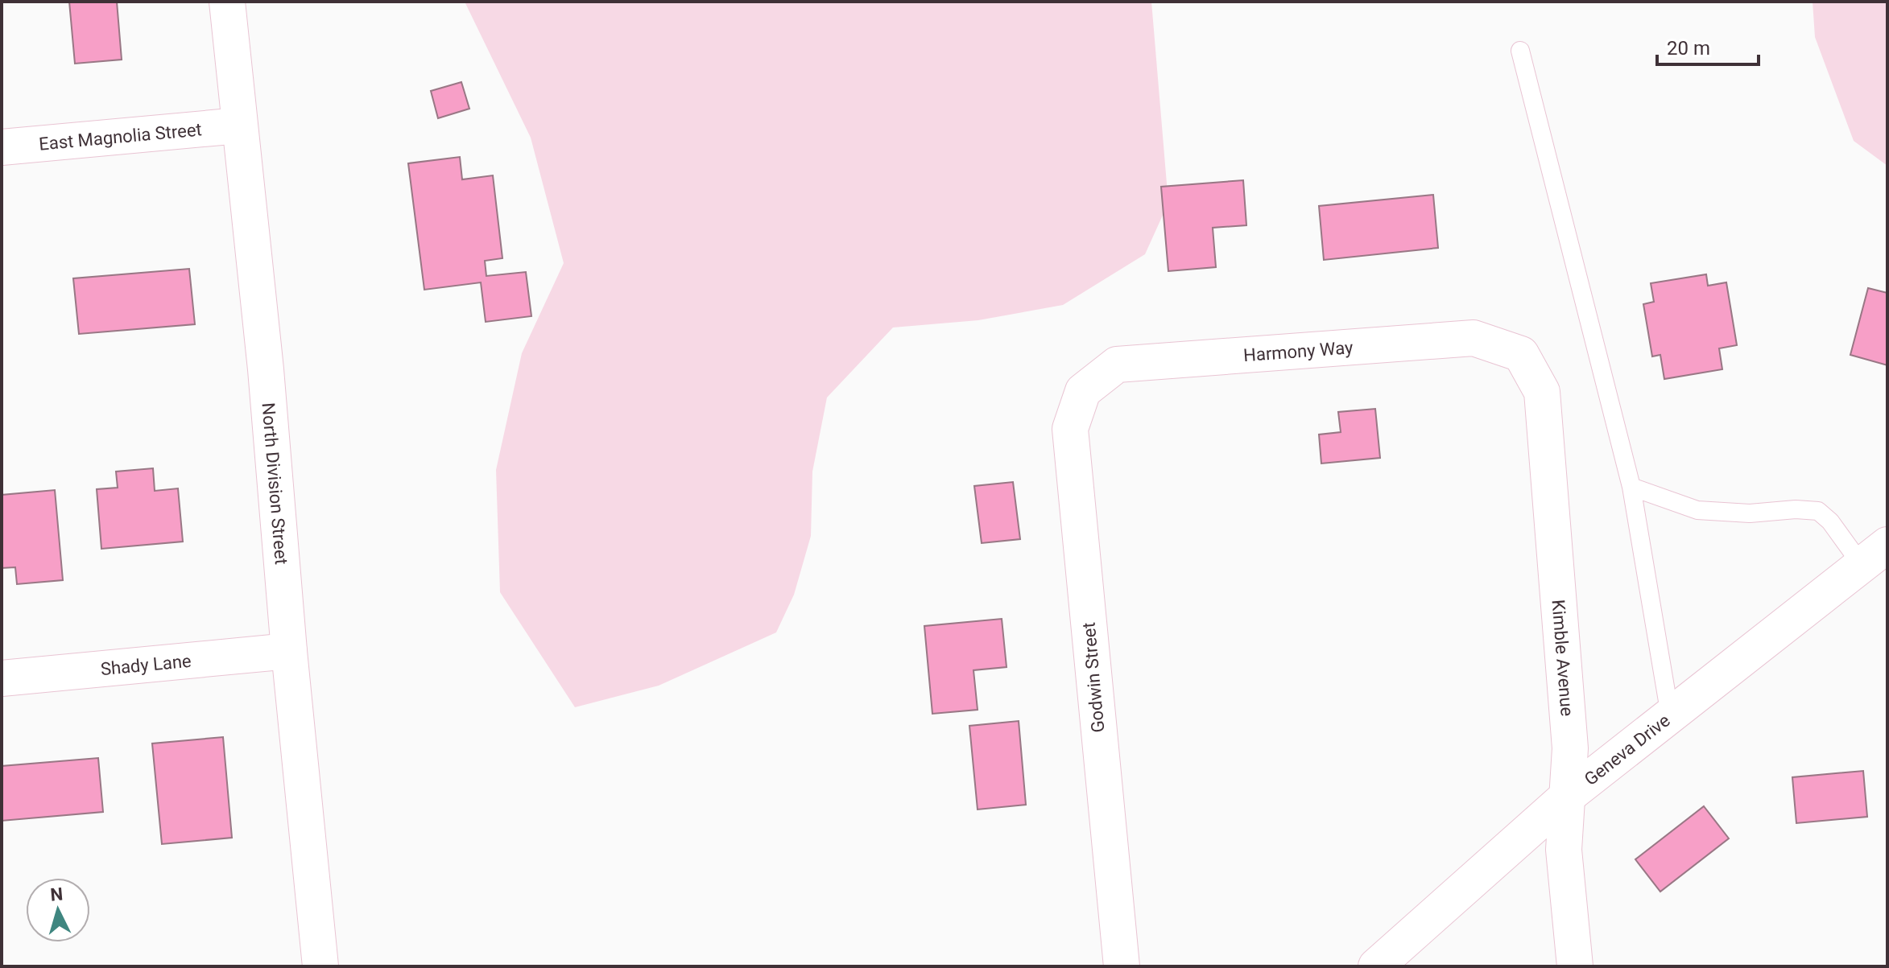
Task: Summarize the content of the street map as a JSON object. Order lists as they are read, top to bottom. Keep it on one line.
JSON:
{"streets":{"street":["East Magnolia Street","Harmony Way","North Division Street","Kimble Avenue","Shady Lane","Godwin Street","Geneva Drive"]},"crossings":[["East Magnolia Street","North Division Street"],["Harmony Way","Kimble Avenue"],["Harmony Way","Godwin Street"],["North Division Street","Shady Lane"],["Kimble Avenue","Geneva Drive"]],"scale_bar":"20 m","north":"top"}
